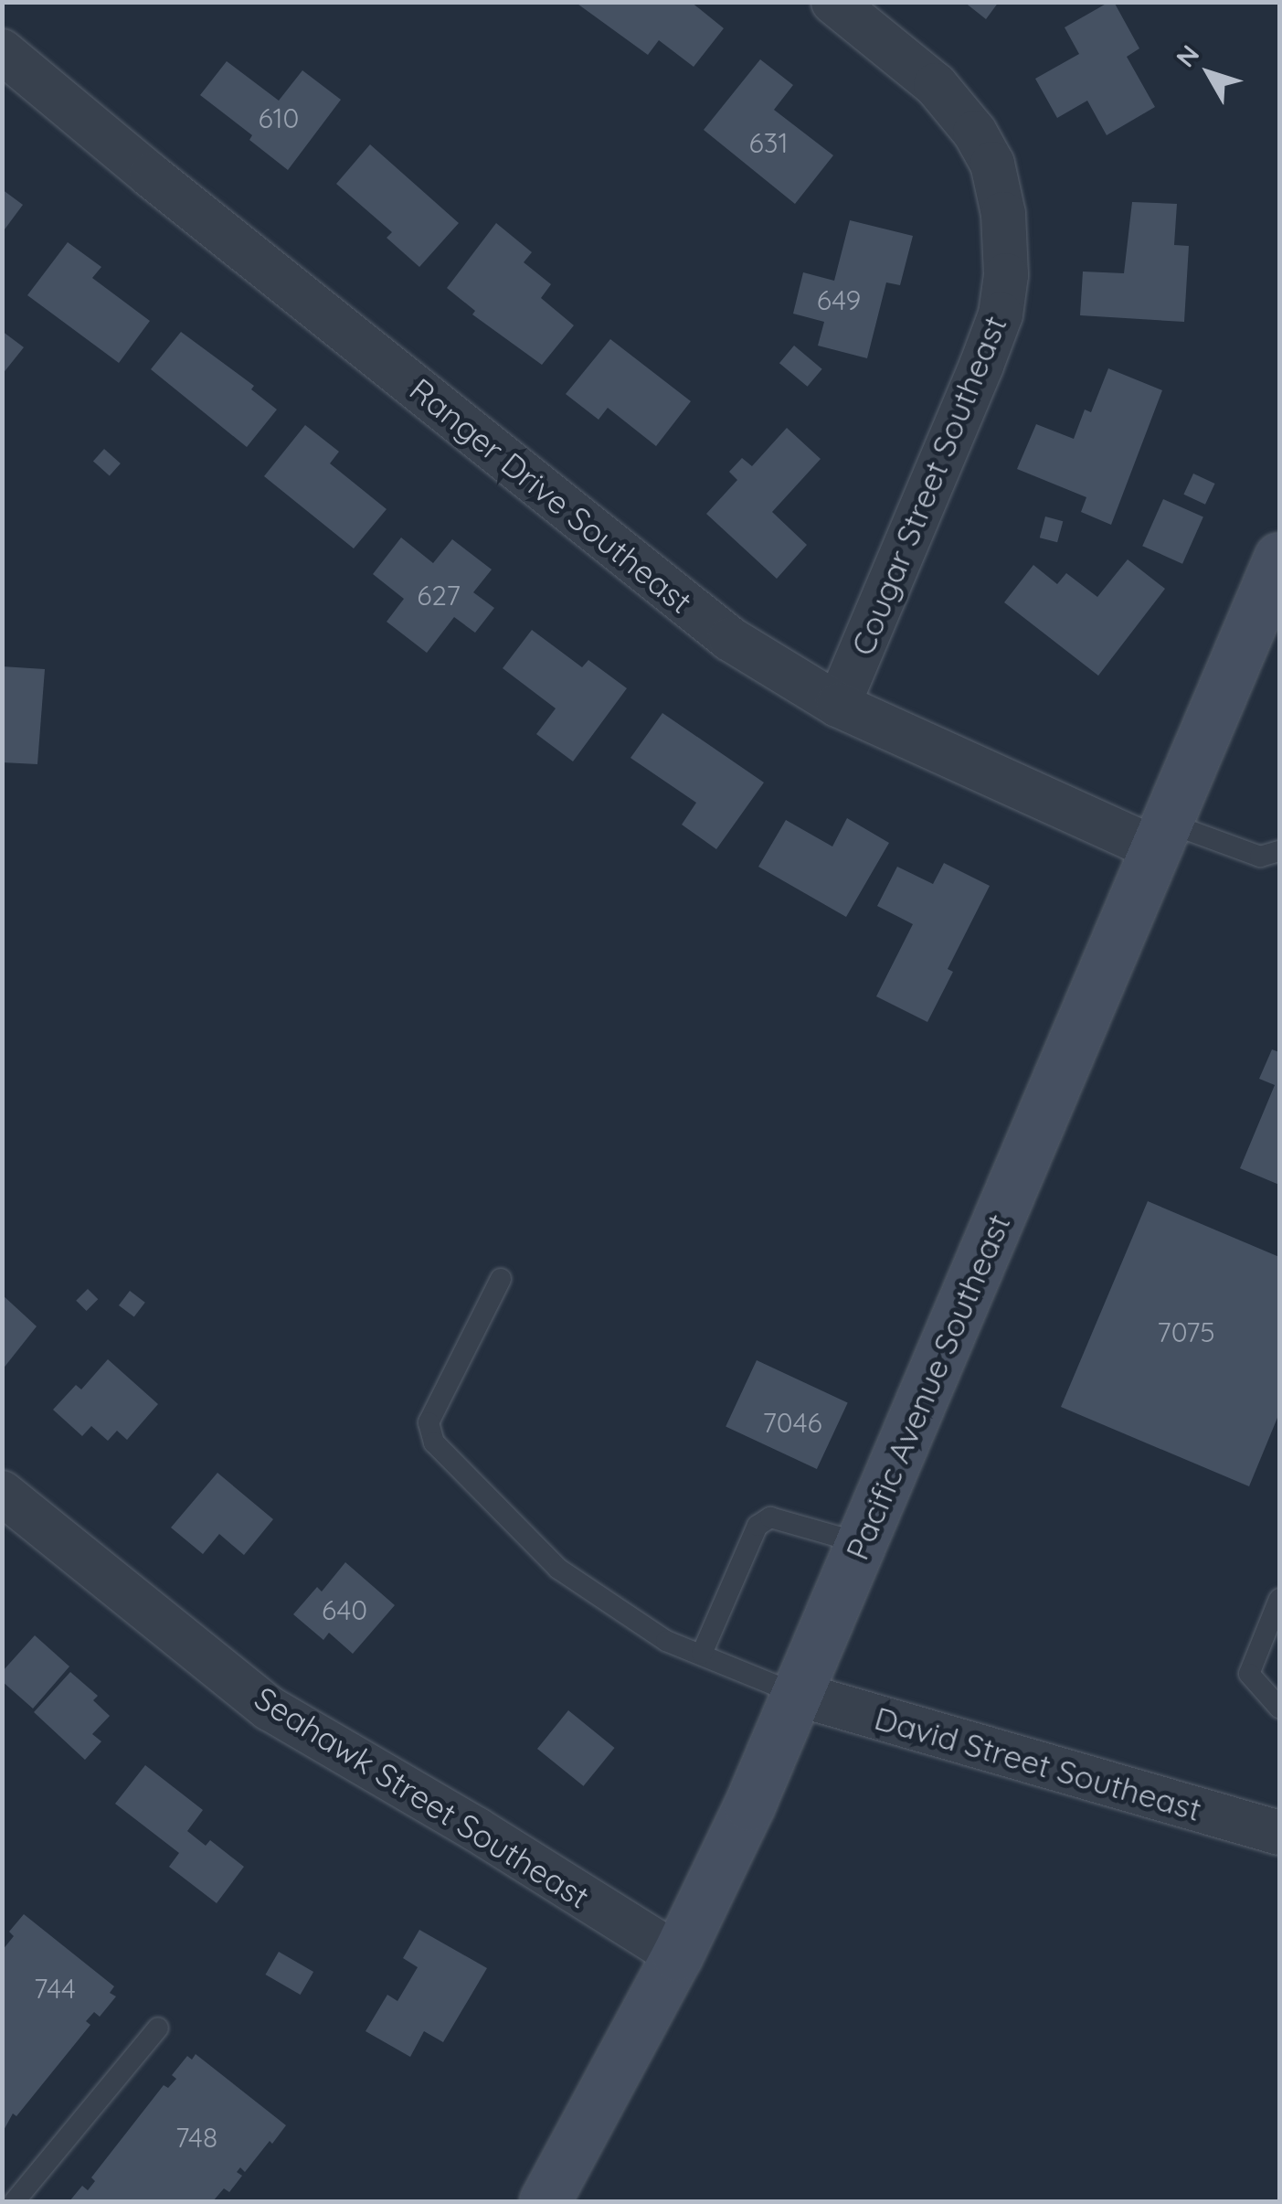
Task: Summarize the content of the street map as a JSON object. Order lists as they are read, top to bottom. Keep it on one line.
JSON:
{"streets":{"main road":["Pacific Avenue Southeast"],"street":["Cougar Street Southeast","Ranger Drive Southeast","David Street Southeast","Seahawk Street Southeast"]},"crossings":[["Cougar Street Southeast","Ranger Drive Southeast"],["Ranger Drive Southeast","Pacific Avenue Southeast"],["Pacific Avenue Southeast","David Street Southeast"],["Pacific Avenue Southeast","Seahawk Street Southeast"]],"house_numbers":["610","631","649","627","7075","7046","640","744","748"],"north":"top left"}
